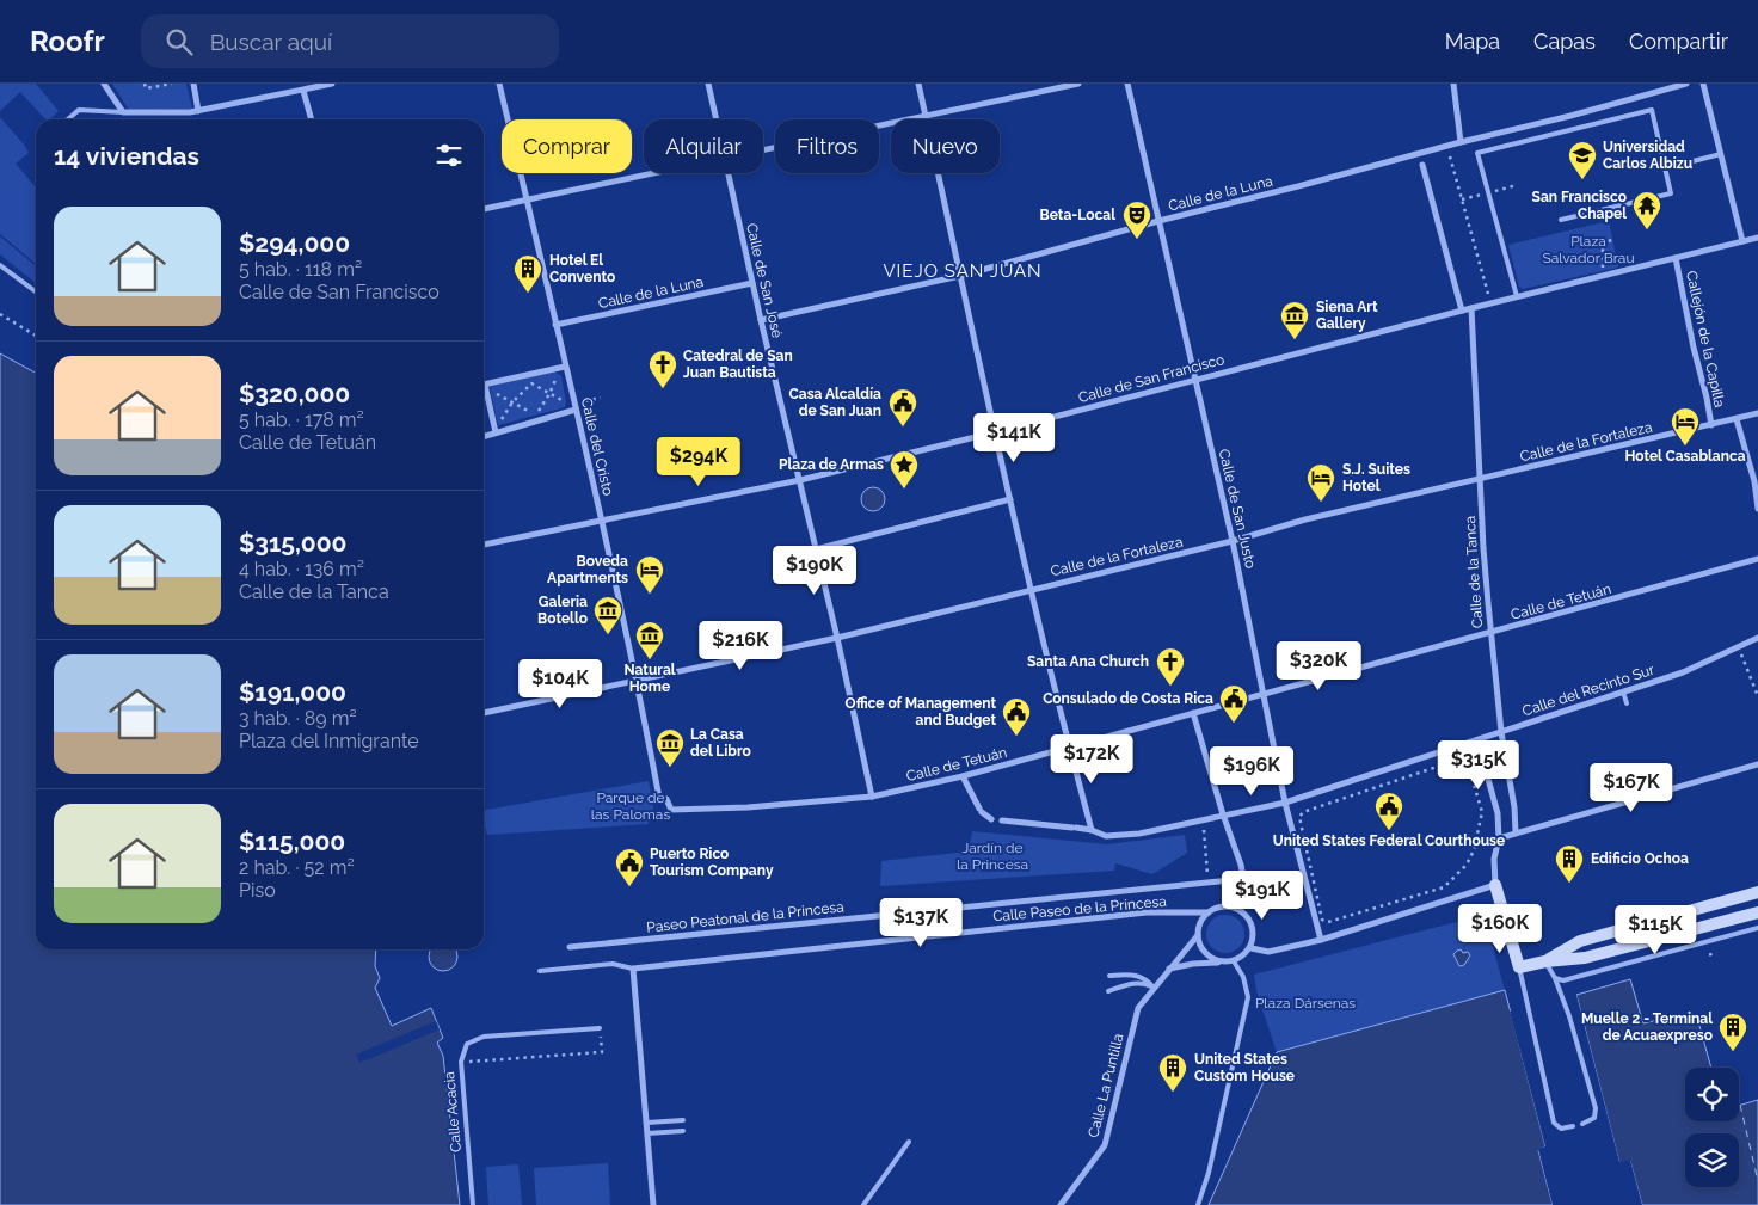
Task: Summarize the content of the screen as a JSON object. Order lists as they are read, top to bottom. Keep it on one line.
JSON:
{"streets":{"street":["Calle de la Luna","Calle de San José","Callejón de la Capilla","Calle de San Francisco","Calle de la Fortaleza","Calle del Cristo","Calle de San Justo","Calle de la Tanca","Calle de Tetuán","Calle del Recinto Sur","Calle Paseo de la Princesa","Paseo Peatonal de la Princesa","Calle La Puntilla"],"lane":["Calle Acacia"]},"crossings":[["Calle de la Luna","Calle de San José"],["Calle de la Luna","Calle del Cristo"],["Calle de la Luna","Calle de San Justo"],["Calle de San José","Calle de San Francisco"],["Calle de San José","Calle de la Fortaleza"],["Calle de San José","Calle de Tetuán"],["Callejón de la Capilla","Calle de San Francisco"],["Callejón de la Capilla","Calle de la Fortaleza"],["Calle de San Francisco","Calle del Cristo"],["Calle de San Francisco","Calle de San Justo"],["Calle de San Francisco","Calle de la Tanca"],["Calle de la Fortaleza","Calle del Cristo"],["Calle de la Fortaleza","Calle de San Justo"],["Calle de la Fortaleza","Calle de la Tanca"],["Calle del Cristo","Calle de Tetuán"],["Calle de San Justo","Calle de Tetuán"],["Calle de San Justo","Calle del Recinto Sur"],["Calle de la Tanca","Calle de Tetuán"],["Calle de la Tanca","Calle del Recinto Sur"]],"districts":["VIEJO SAN JUAN"],"parks":["Plaza Salvador Brau","Parque de las Palomas","Jardín de la Princesa","Plaza Dársenas"],"places":{"school or university":["Universidad Carlos Albizu"],"temple":["San Francisco Chapel"],"theatre":["Beta-Local"],"building":["Hotel El Convento","Edificio Ochoa","Muelle 2 - Terminal de Acuaexpreso","United States Custom House"],"museum":["Siena Art Gallery","Galeria Botello","Natural Home","La Casa del Libro"],"church":["Catedral de San Juan Bautista","Santa Ana Church"],"public building":["Casa Alcaldía de San Juan","Consulado de Costa Rica","Office of Management and Budget","United States Federal Courthouse","Puerto Rico Tourism Company"],"hotel":["Hotel Casablanca","S.J. Suites Hotel","Boveda Apartments"],"place":["Plaza de Armas"]},"page":{"header":"Roofr","search":"Buscar aquí","nav":["Mapa","Capas","Compartir"],"chip":["Comprar","Alquilar","Filtros","Nuevo"],"heading":"14 viviendas","list":[{"name":"$294,000","note":"5 hab. · 118 m² · Calle de San Francisco"},{"name":"$320,000","note":"5 hab. · 178 m² · Calle de Tetuán"},{"name":"$315,000","note":"4 hab. · 136 m² · Calle de la Tanca"},{"name":"$191,000","note":"3 hab. · 89 m² · Plaza del Inmigrante"},{"name":"$115,000","note":"2 hab. · 52 m² · Piso"}],"price":["$141K","$294K","$190K","$216K","$320K","$104K","$172K","$315K","$196K","$167K","$191K","$137K","$160K","$115K"]}}
